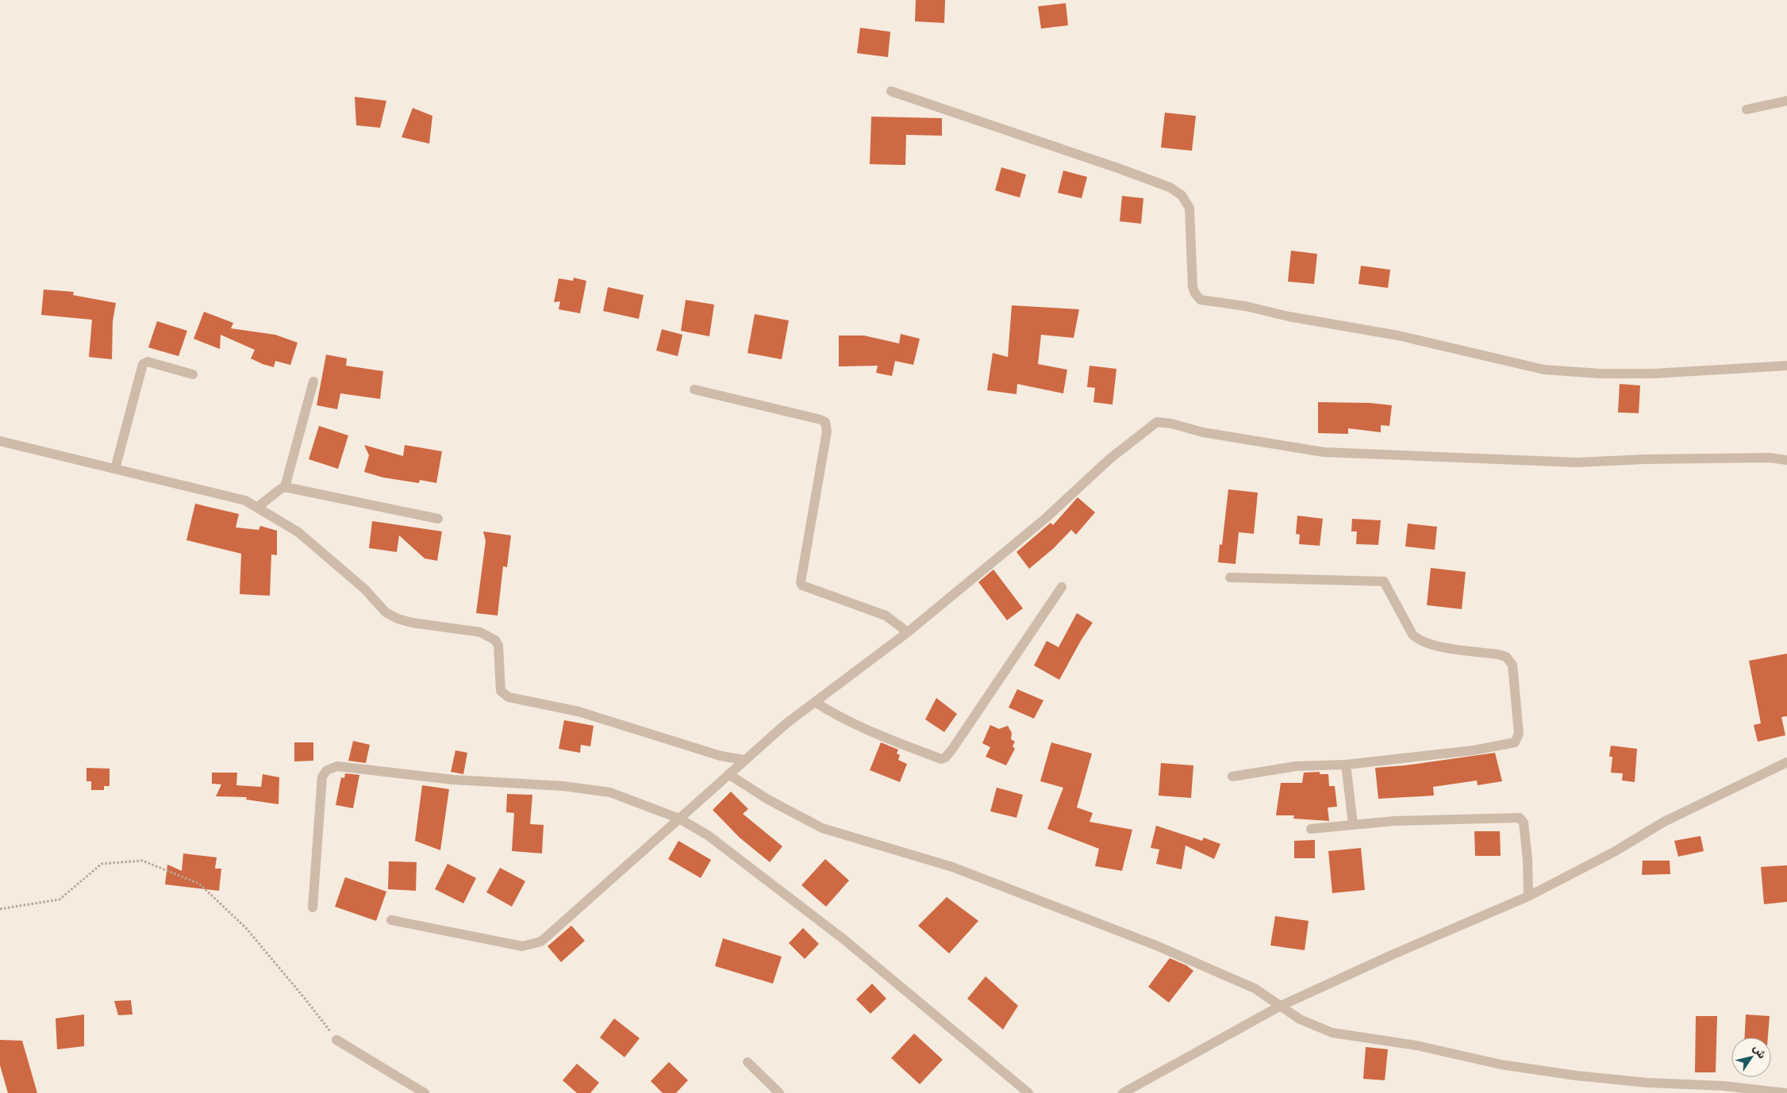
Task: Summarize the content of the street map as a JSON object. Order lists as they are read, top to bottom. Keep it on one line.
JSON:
{"north":"top right"}
